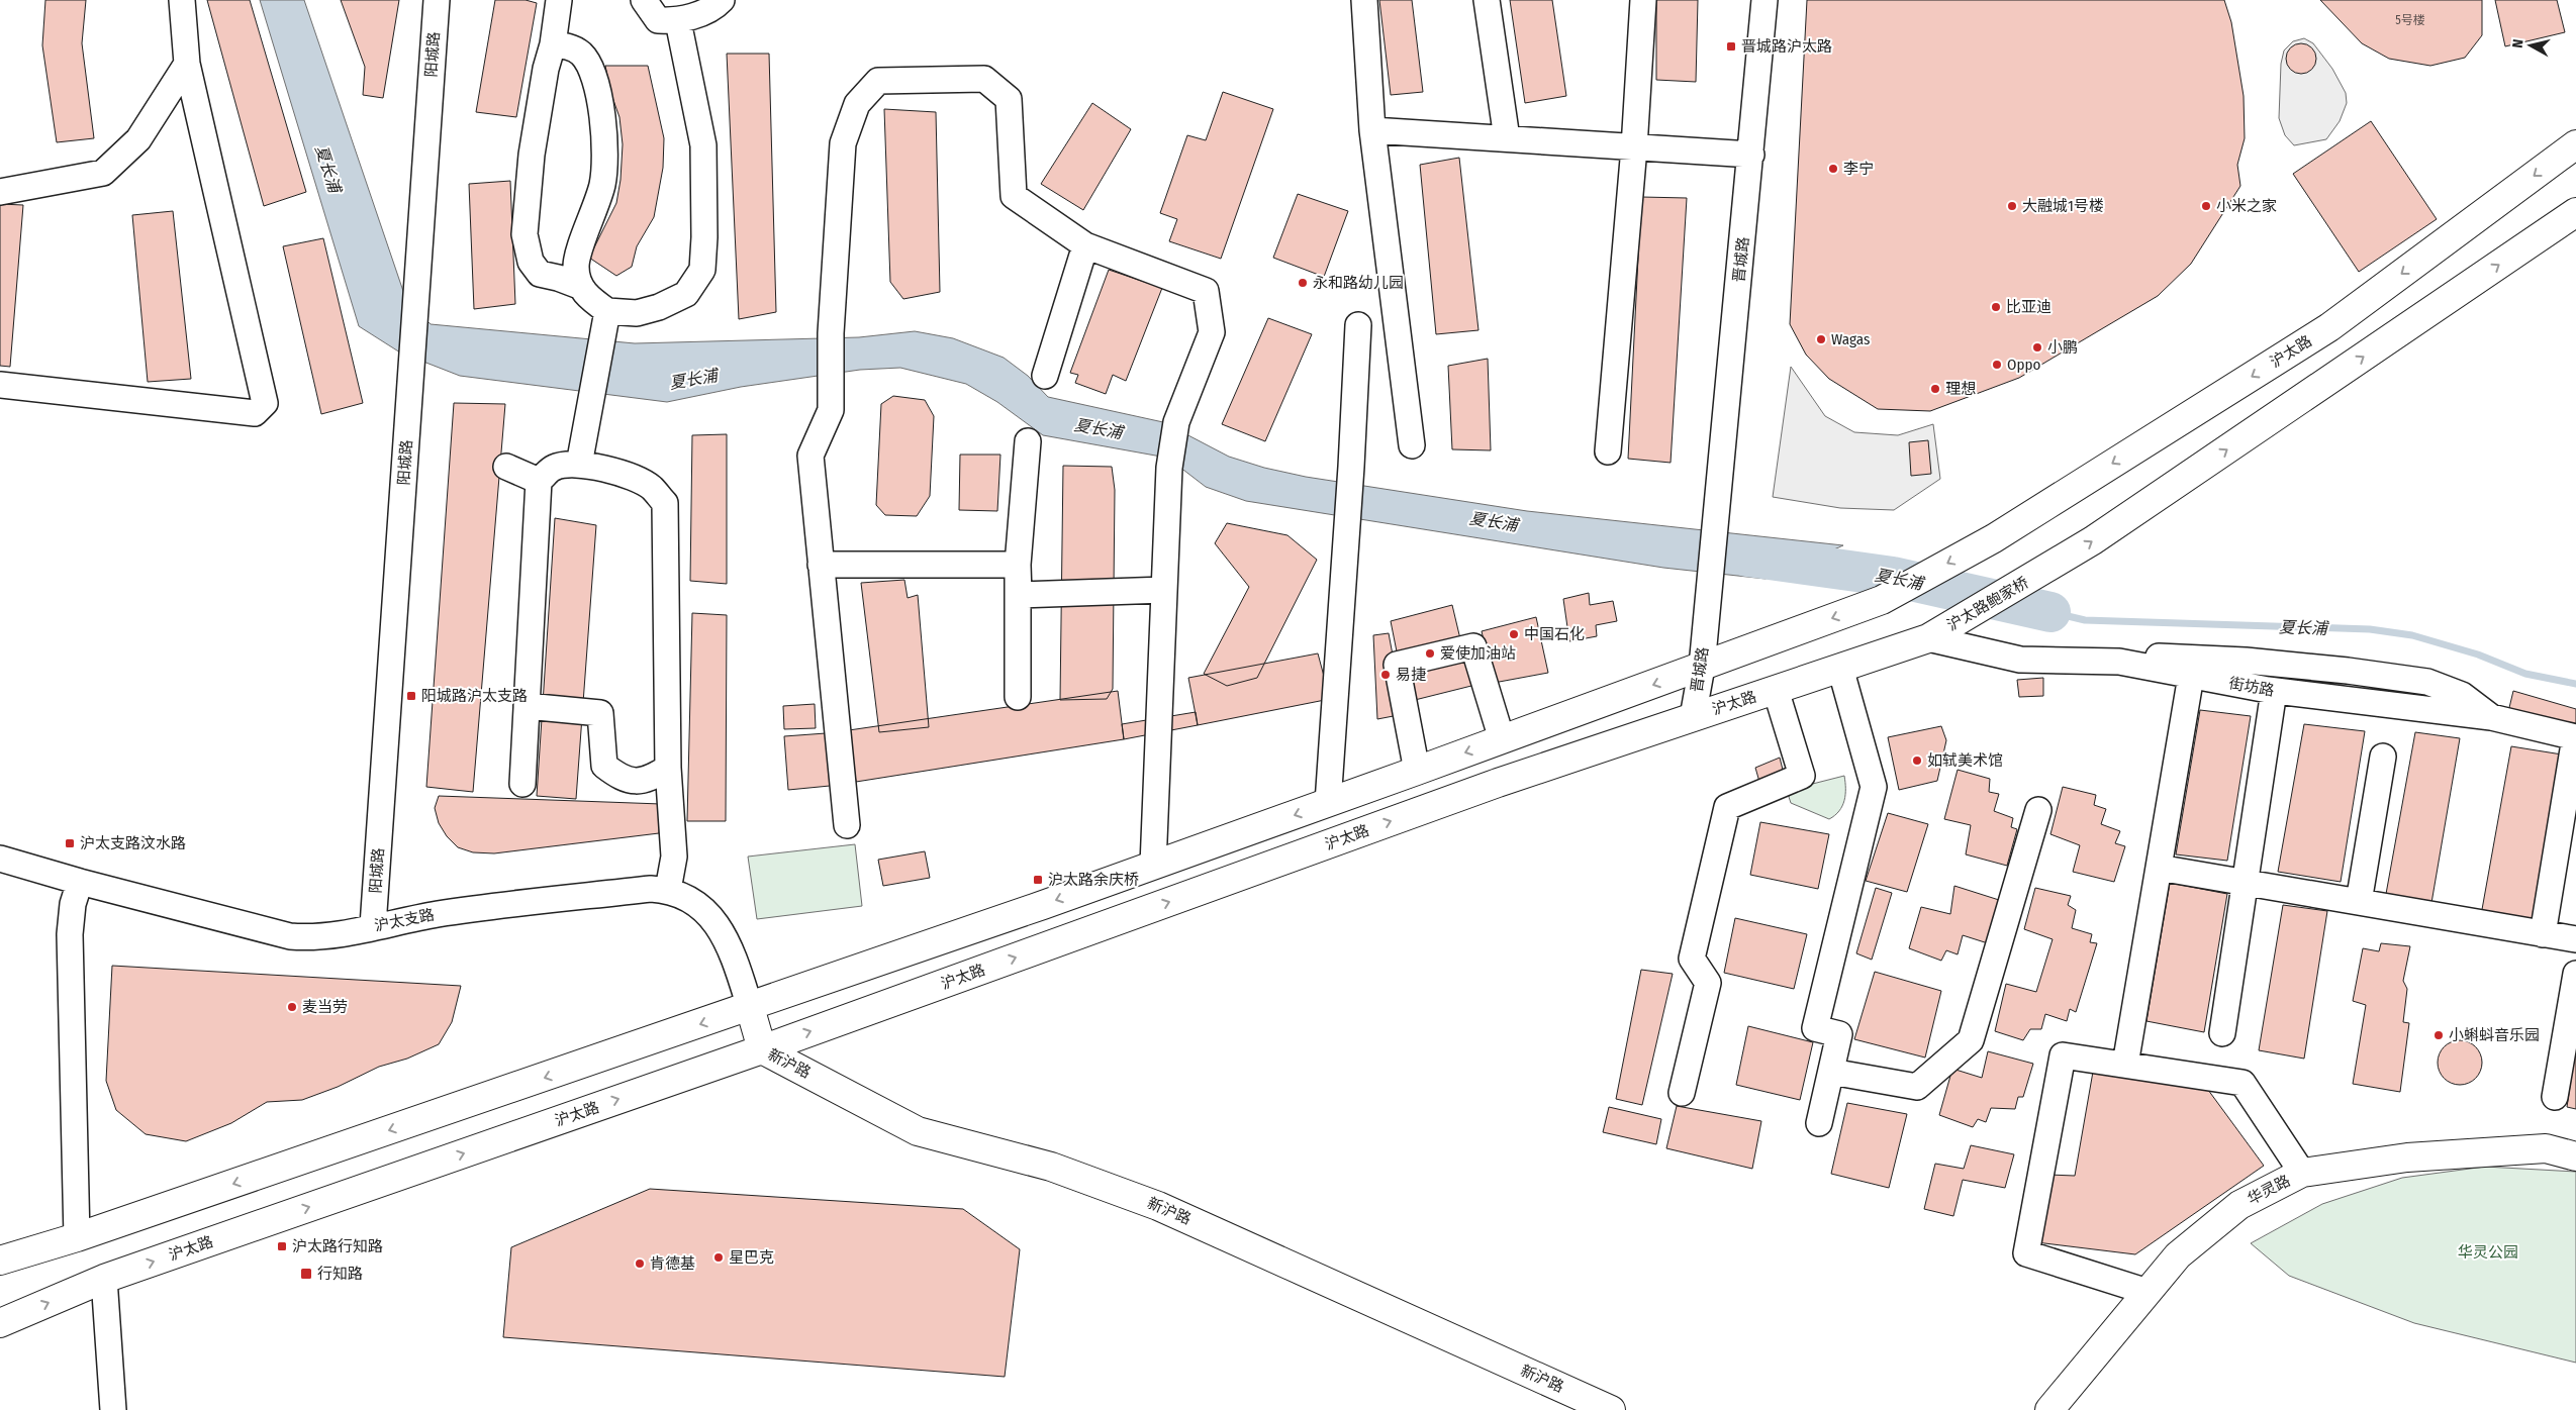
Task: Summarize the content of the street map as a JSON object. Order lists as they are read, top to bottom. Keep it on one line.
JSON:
{"streets":{"main road":["沪太路","沪太路鲍家桥","新沪路","华灵路"],"street":["阳城路","晋城路","街坊路","沪太支路"]},"crossings":[["阳城路","沪太支路"],["晋城路","沪太路"],["沪太路","沪太路鲍家桥"],["沪太路","街坊路"],["沪太路","新沪路"],["沪太路鲍家桥","街坊路"],["沪太支路","新沪路"]],"one_way":["沪太路鲍家桥"],"water":["夏长浦"],"parks":["华灵公园"],"places":{"transit":["晋城路沪太路","阳城路沪太支路","沪太支路汶水路","沪太路余庆桥","沪太路行知路","行知路"],"other":["李宁","大融城1号楼","小米之家","永和路幼儿园","比亚迪","Wagas","小鹏","Oppo","理想","中国石化","爱使加油站","易捷","如轼美术馆","麦当劳","小蝌蚪音乐园","星巴克","肯德基"]},"house_numbers":["5号楼"],"north":"left"}
